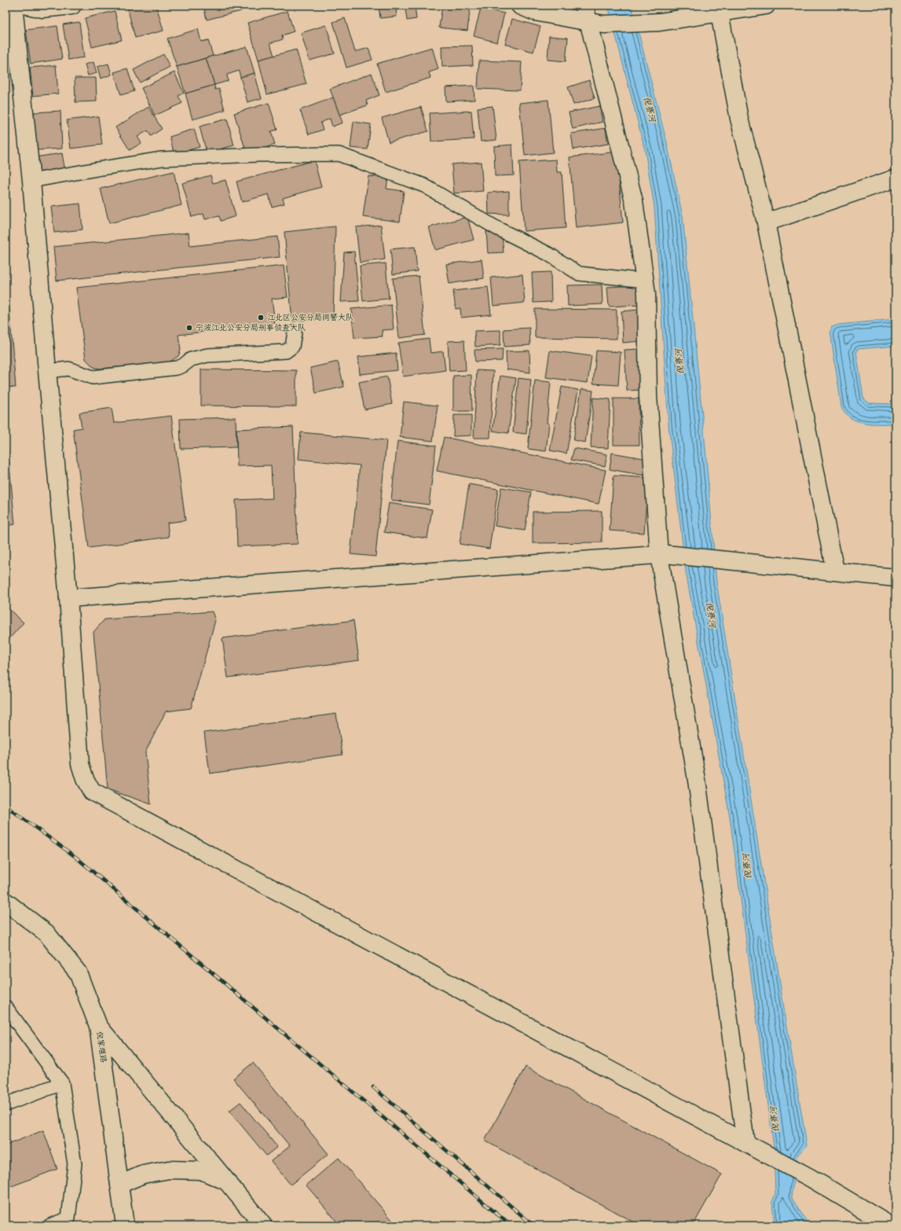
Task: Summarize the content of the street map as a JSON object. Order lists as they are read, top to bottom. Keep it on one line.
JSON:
{"streets":{"street":["倪家堰路"]},"water":["倪赛河"],"places":["江北区公安分局网警大队","宁波江北公安分局刑事侦查大队"]}
